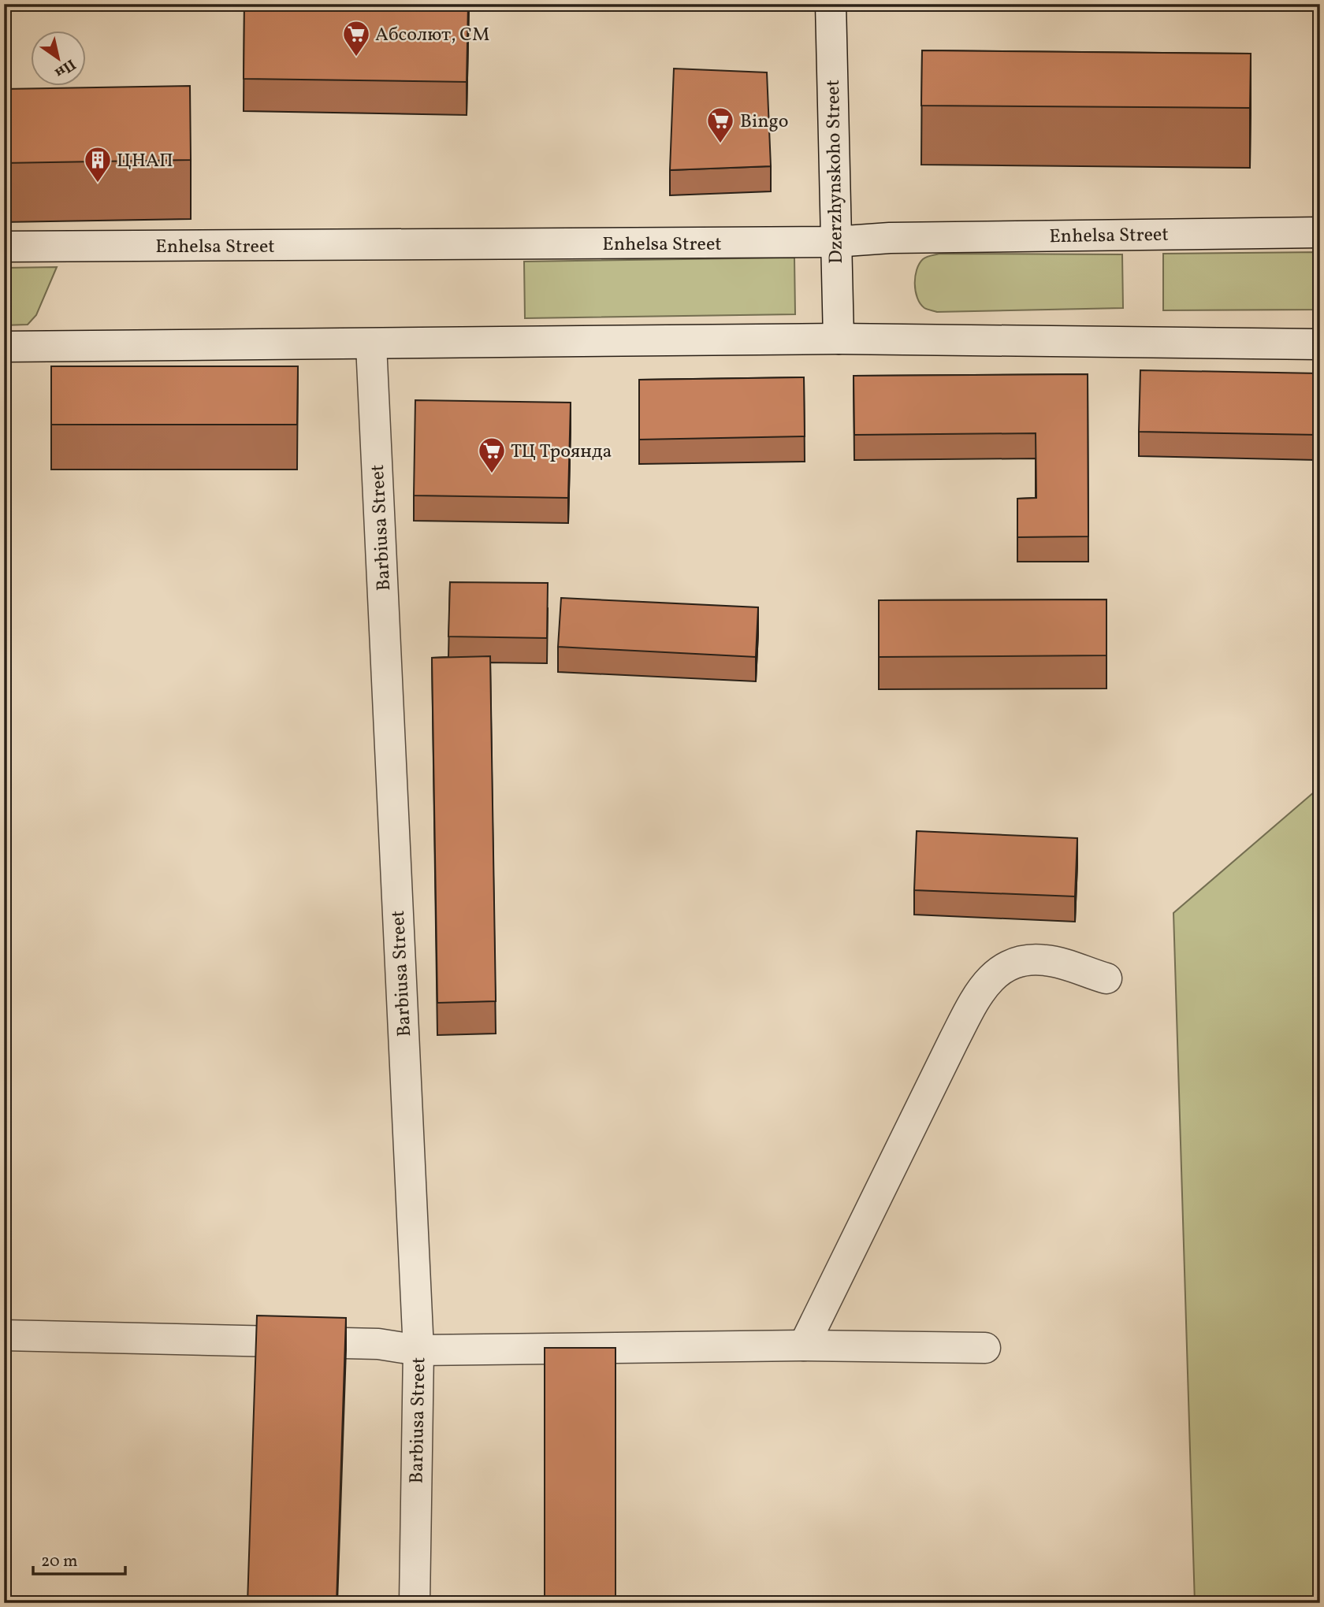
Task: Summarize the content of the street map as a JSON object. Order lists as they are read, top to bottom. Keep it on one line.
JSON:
{"streets":{"street":["Dzerzhynskoho Street","Enhelsa Street","Barbiusa Street"]},"crossings":[["Dzerzhynskoho Street","Enhelsa Street"]],"places":{"supermarket":["Абсолют, СМ","Bingo","ТЦ Троянда"],"building":["ЦНАП"]},"scale_bar":"20 m","north":"bottom right"}
